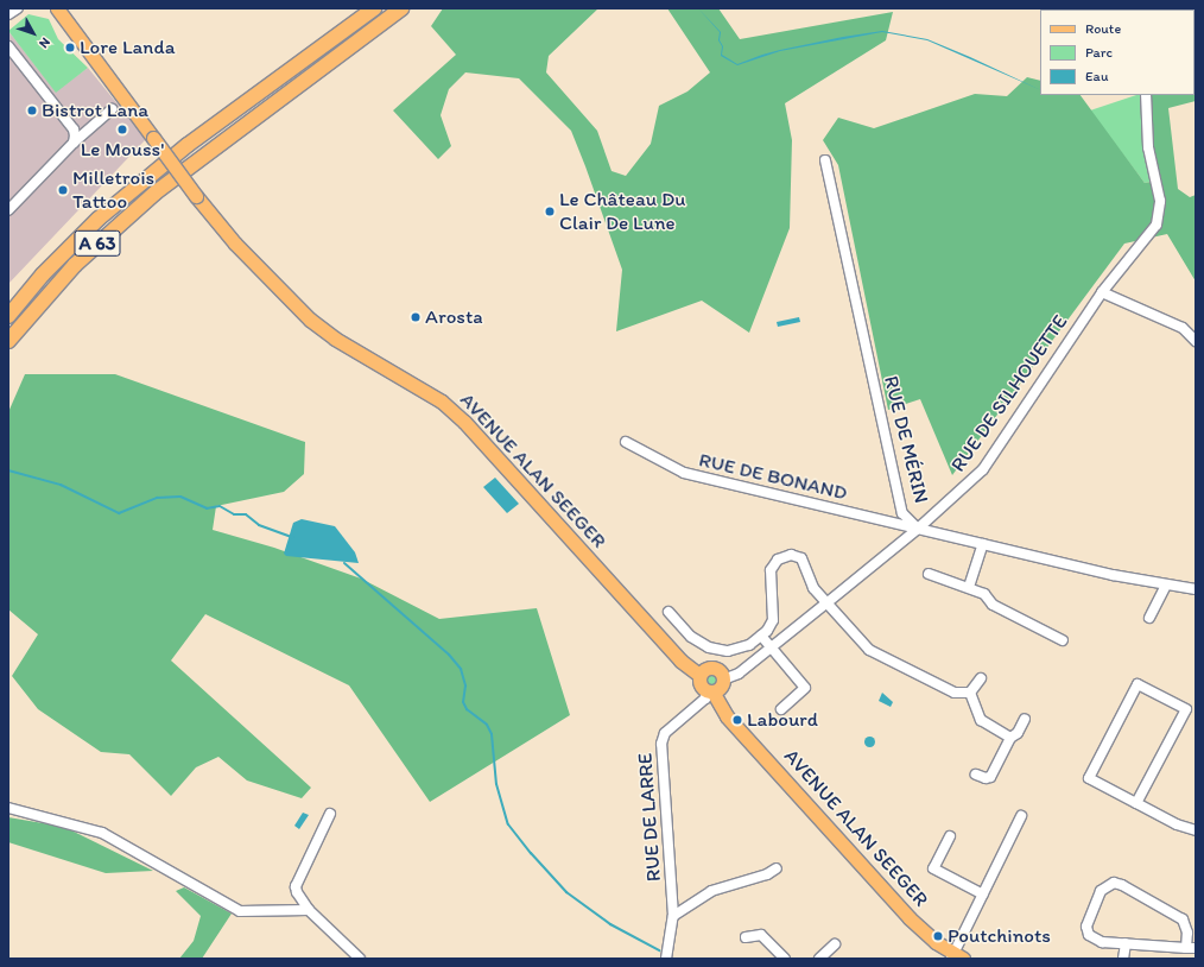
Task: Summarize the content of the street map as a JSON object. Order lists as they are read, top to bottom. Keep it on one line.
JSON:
{"streets":{"highway":["A 63"],"main road":["AVENUE ALAN SEEGER"],"street":["RUE DE SILHOUETTE","RUE DE MÉRIN","RUE DE BONAND","RUE DE LARRE"]},"crossings":[["RUE DE SILHOUETTE","RUE DE MÉRIN"],["RUE DE SILHOUETTE","AVENUE ALAN SEEGER"],["RUE DE SILHOUETTE","RUE DE BONAND"],["RUE DE SILHOUETTE","RUE DE LARRE"],["RUE DE MÉRIN","RUE DE BONAND"],["AVENUE ALAN SEEGER","RUE DE LARRE"]],"places":["Lore Landa","Bistrot Lana","Le Mouss'","Milletrois Tattoo","Le Château Du Clair De Lune","Arosta","Labourd","Poutchinots"],"legend":["Route","Parc","Eau"],"north":"bottom right"}
